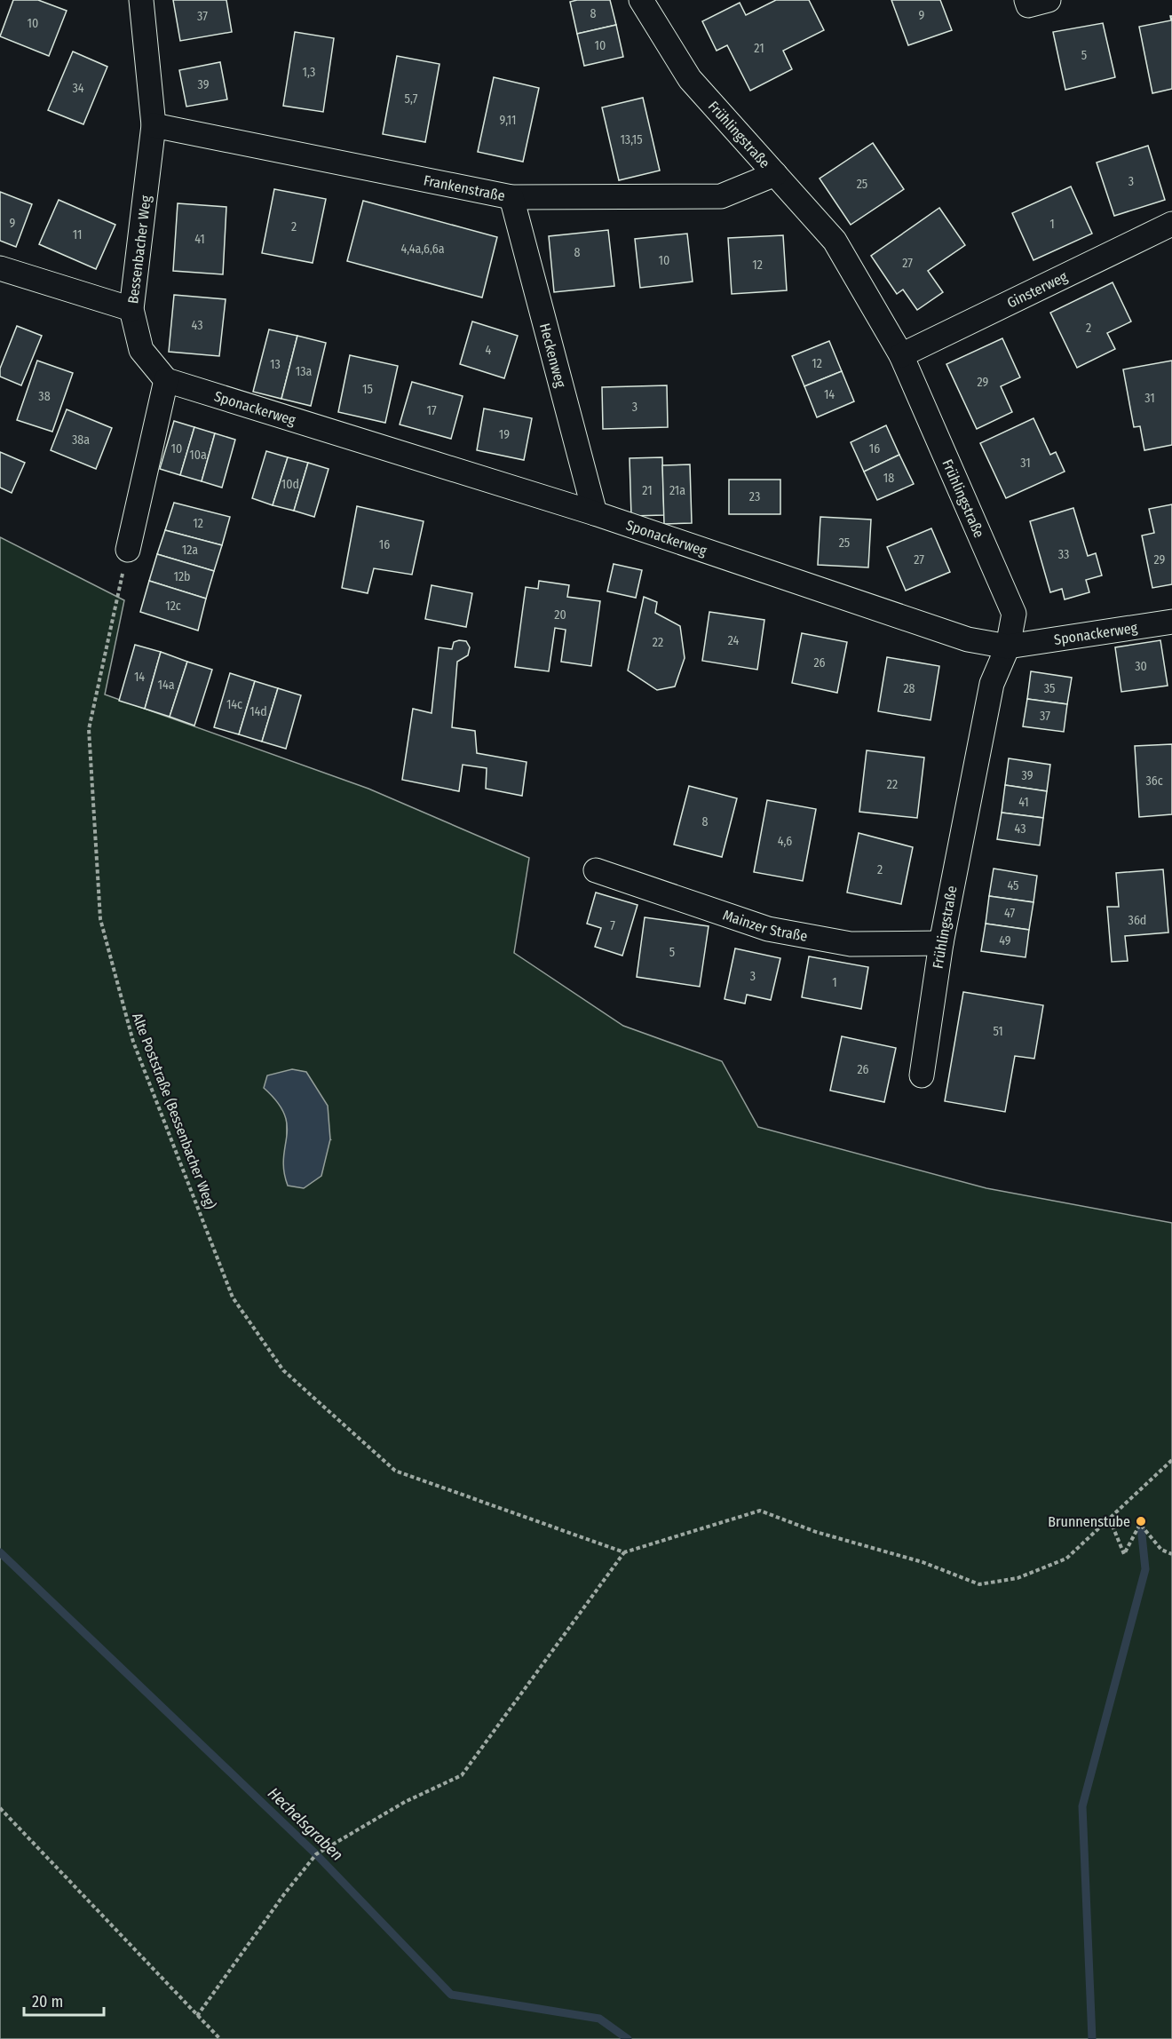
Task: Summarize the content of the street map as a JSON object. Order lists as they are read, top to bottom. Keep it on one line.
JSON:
{"streets":{"street":["Frühlingstraße","Frankenstraße","Bessenbacher Weg","Ginsterweg","Heckenweg","Sponackerweg","Mainzer Straße"],"path":["Alte Poststraße (Bessenbacher Weg)"]},"crossings":[["Frühlingstraße","Frankenstraße"],["Frühlingstraße","Ginsterweg"],["Frühlingstraße","Sponackerweg"],["Frühlingstraße","Mainzer Straße"],["Frankenstraße","Bessenbacher Weg"],["Frankenstraße","Heckenweg"],["Bessenbacher Weg","Sponackerweg"],["Heckenweg","Sponackerweg"]],"water":["Hechelsgraben"],"places":["Brunnenstube"],"house_numbers":["8","9","37","10","10","21","5","1,3","39","34","5,7","9,11","13,15","3","25","9","1","2","11","41","4,4a,6,6a","8","10","27","12","43","2","4","12","13","13a","29","15","14","38","31","3","17","19","38a","10","16","10a","31","18","10d","21","21a","23","12","25","16","12a","33","27","29","12b","12c","20","24","22","26","30","14","14a","28","35","14c","14d","37","39","36c","22","41","8","43","4,6","2","45","47","36d","7","49","5","3","1","51","26"],"scale_bar":"20 m"}
